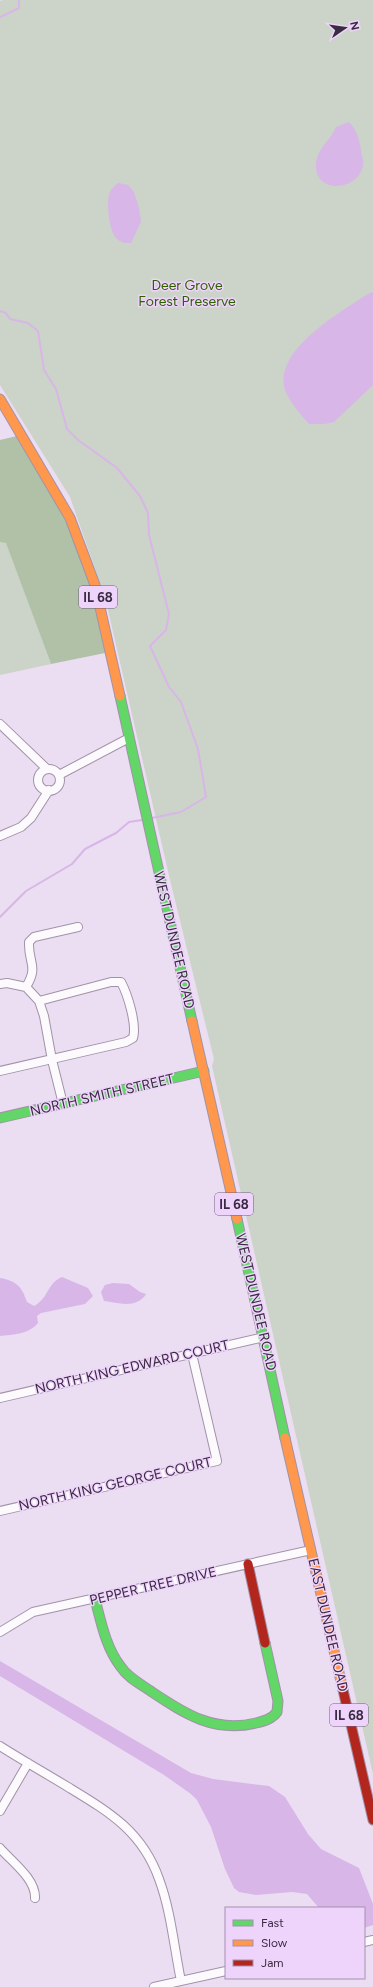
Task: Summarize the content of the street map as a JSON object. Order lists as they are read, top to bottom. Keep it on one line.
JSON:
{"streets":{"main road":["IL 68","WEST DUNDEE ROAD","NORTH SMITH STREET","EAST DUNDEE ROAD"],"street":["NORTH KING EDWARD COURT","NORTH KING GEORGE COURT","PEPPER TREE DRIVE"]},"crossings":[["WEST DUNDEE ROAD","NORTH SMITH STREET"],["WEST DUNDEE ROAD","NORTH KING EDWARD COURT"],["WEST DUNDEE ROAD","EAST DUNDEE ROAD"],["NORTH KING EDWARD COURT","NORTH KING GEORGE COURT"],["PEPPER TREE DRIVE","EAST DUNDEE ROAD"]],"parks":["Deer Grove Forest Preserve"],"legend":["Fast","Slow","Jam"],"north":"right"}
